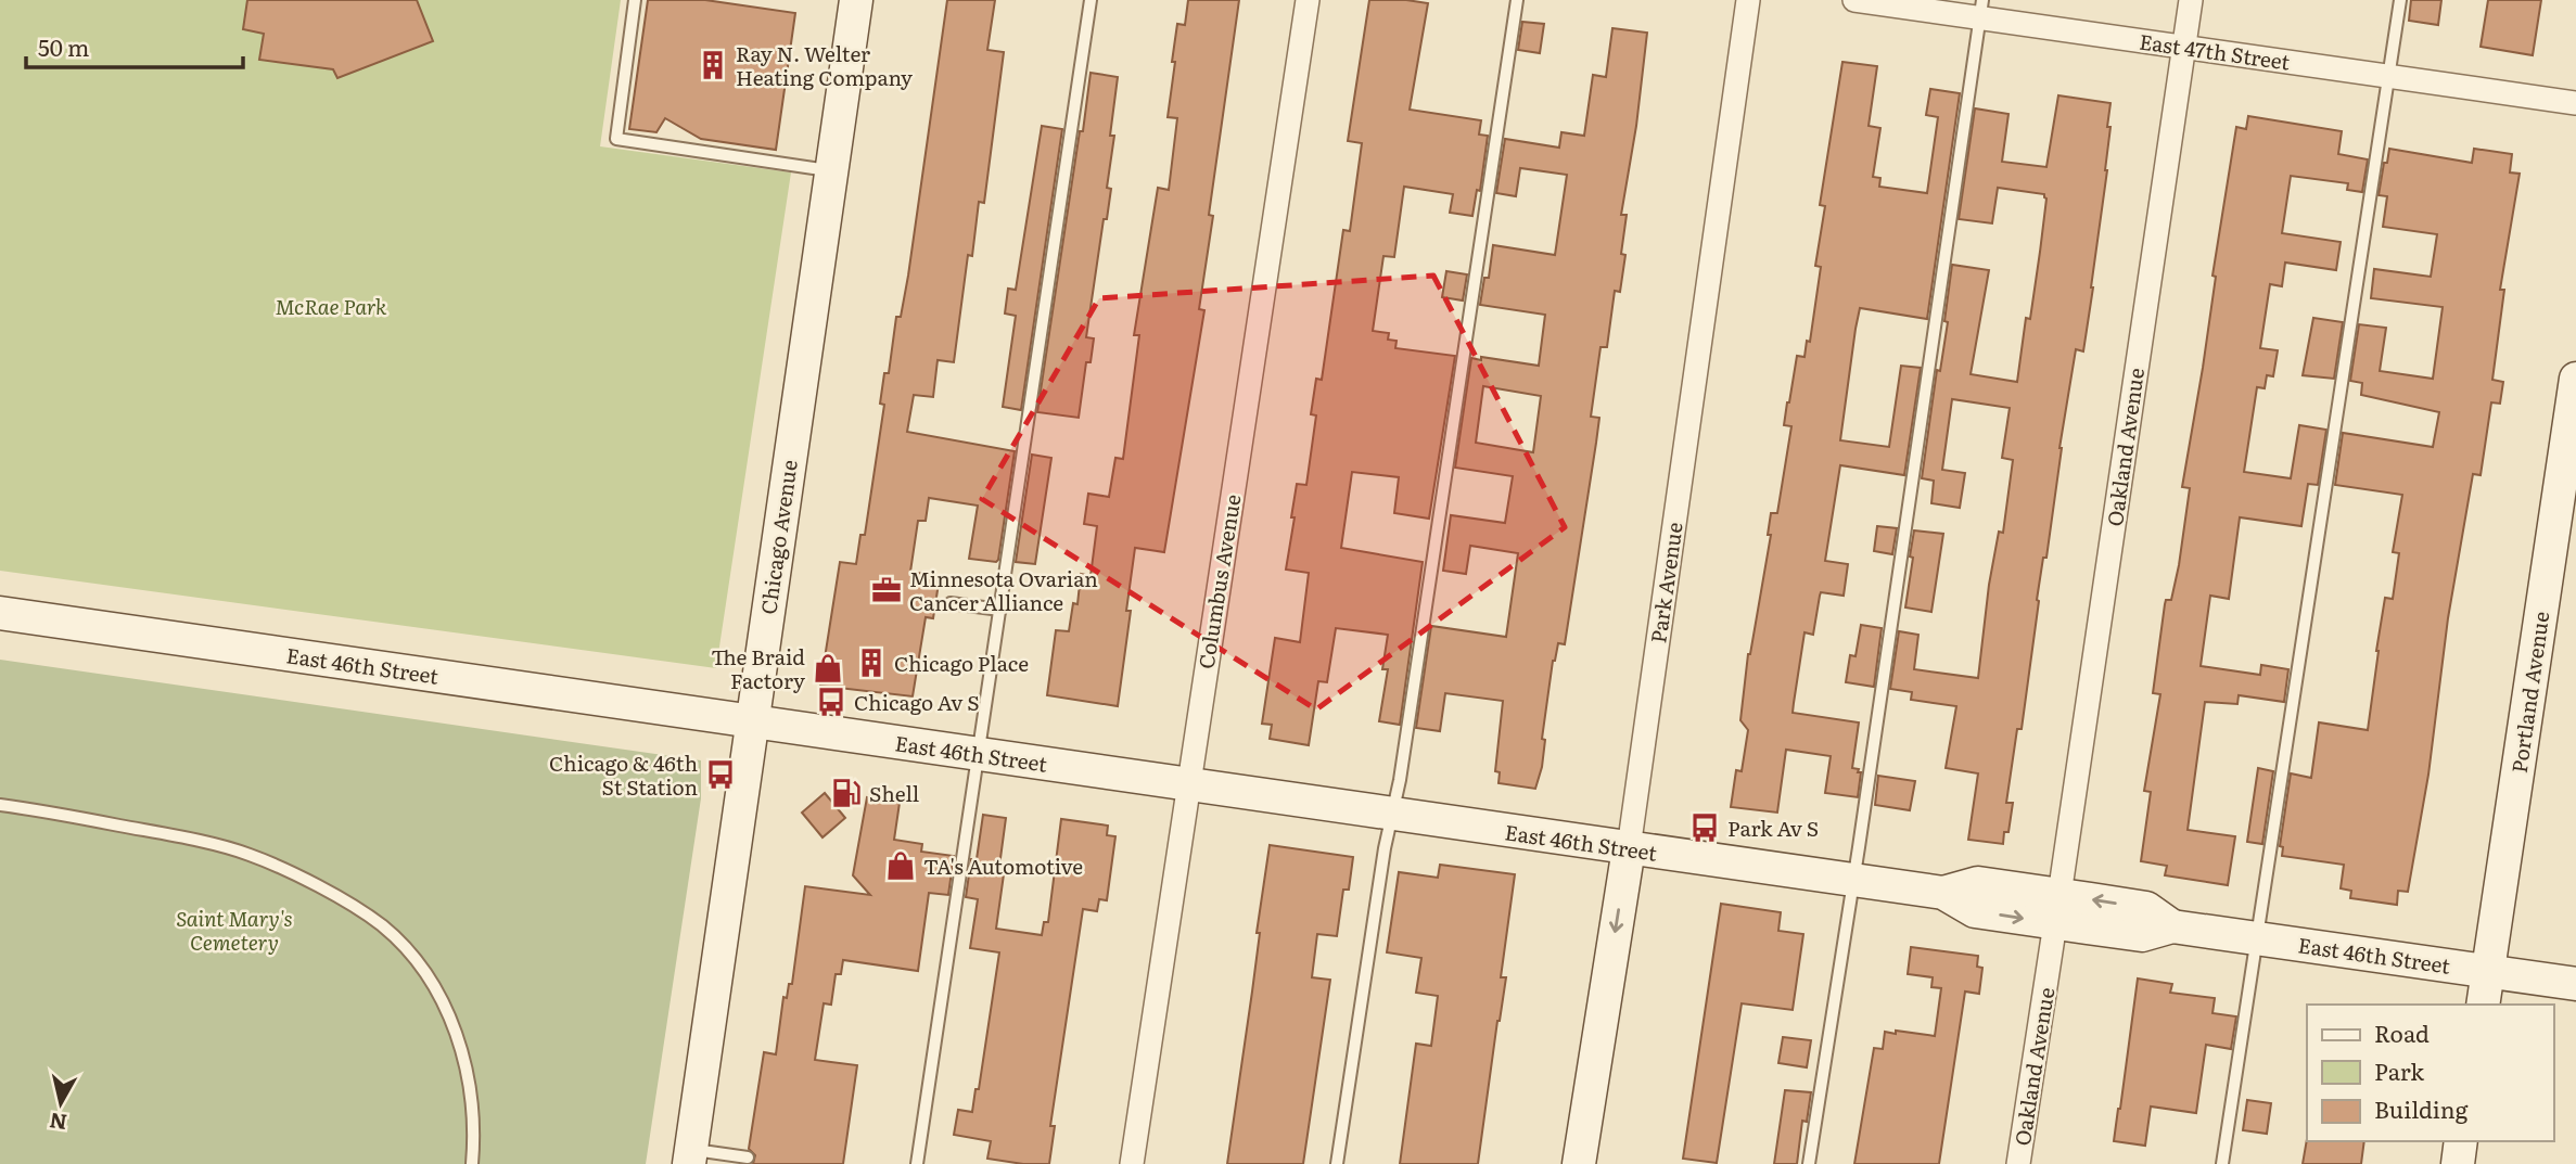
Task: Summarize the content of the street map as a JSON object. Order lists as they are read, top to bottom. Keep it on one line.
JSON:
{"streets":{"main road":["Chicago Avenue","Park Avenue","East 46th Street","Portland Avenue"],"street":["East 47th Street","Oakland Avenue","Columbus Avenue"]},"crossings":[["East 47th Street","Oakland Avenue"],["Oakland Avenue","East 46th Street"],["Chicago Avenue","East 46th Street"],["Columbus Avenue","East 46th Street"],["Park Avenue","East 46th Street"],["East 46th Street","Portland Avenue"]],"parks":["McRae Park","Saint Mary's Cemetery"],"places":{"building":["Ray N. Welter Heating Company","Chicago Place"],"office":["Minnesota Ovarian Cancer Alliance"],"shop":["The Braid Factory","TA's Automotive"],"bus stop":["Chicago Av S","Chicago & 46th St Station","Park Av S"],"fuel station":["Shell"]},"legend":["Road","Park","Building"],"scale_bar":"50 m","north":"bottom"}
